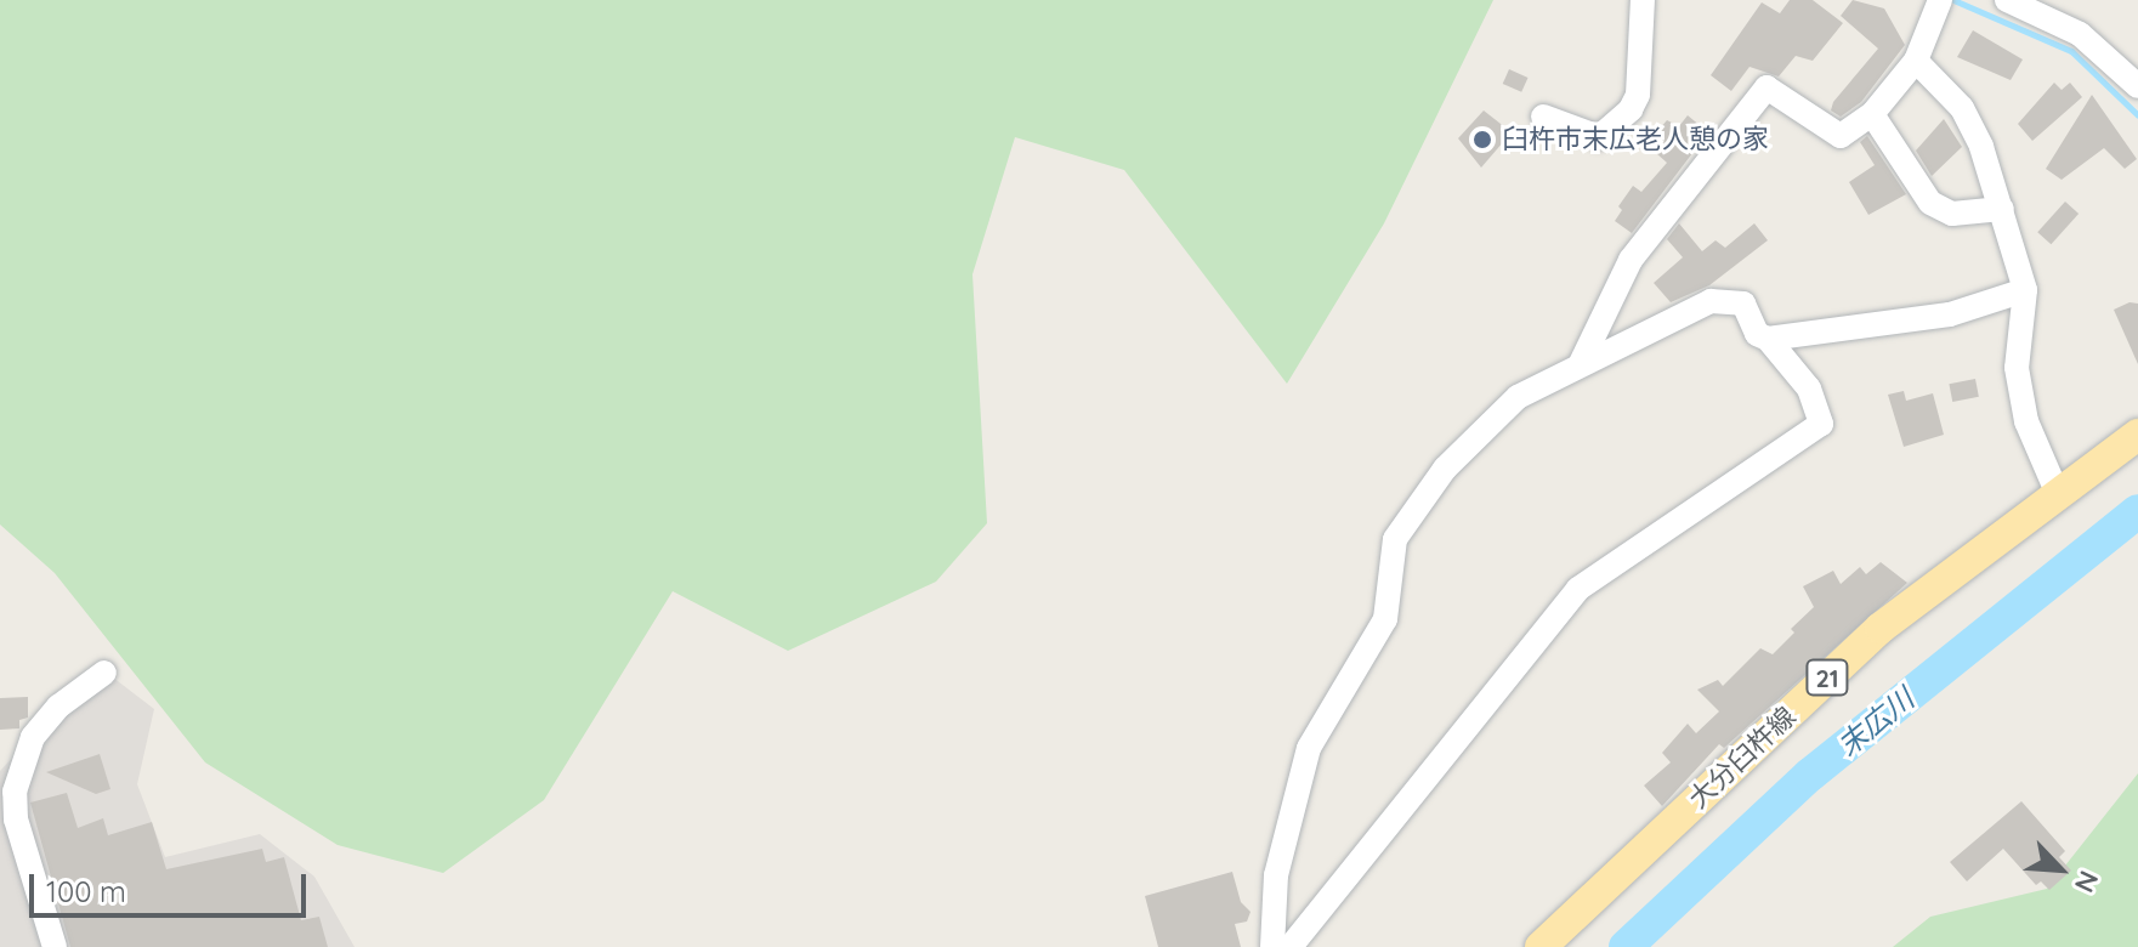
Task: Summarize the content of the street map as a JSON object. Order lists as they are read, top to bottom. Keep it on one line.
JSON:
{"streets":{"main road":["21","大分臼杵線"]},"water":["末広川"],"places":["臼杵市末広老人憩の家"],"scale_bar":"100 m","north":"bottom right"}
